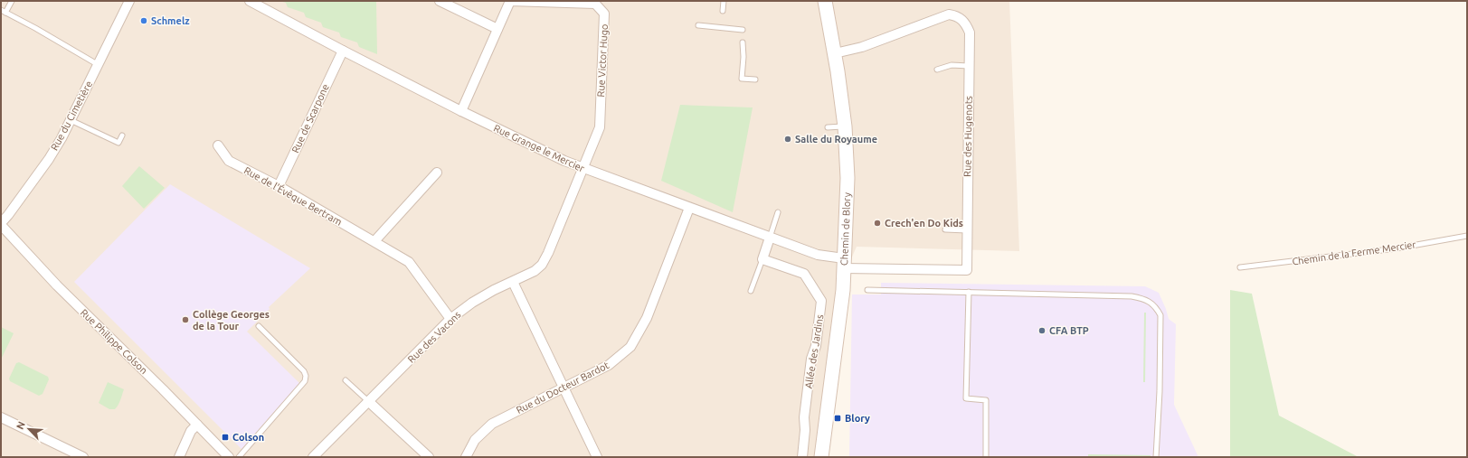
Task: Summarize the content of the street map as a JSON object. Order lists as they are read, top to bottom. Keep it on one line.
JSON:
{"streets":{"street":["Rue Victor Hugo","Rue du Cimetière","Rue de Scarpone","Rue des Hugenots","Rue Grange le Mercier","Rue de l'Évêque Bertram","Chemin de Blory","Rue des Vacons","Rue Philippe Colson","Allée des Jardins","Rue du Docteur Bardot"],"lane":["Chemin de la Ferme Mercier"]},"crossings":[["Rue Victor Hugo","Rue Grange le Mercier"],["Rue Victor Hugo","Rue des Vacons"],["Rue du Cimetière","Rue Philippe Colson"],["Rue de Scarpone","Rue Grange le Mercier"],["Rue de Scarpone","Rue de l'Évêque Bertram"],["Rue des Hugenots","Rue Grange le Mercier"],["Rue des Hugenots","Chemin de Blory"],["Rue Grange le Mercier","Chemin de Blory"],["Rue Grange le Mercier","Rue des Vacons"],["Rue Grange le Mercier","Rue du Docteur Bardot"],["Rue de l'Évêque Bertram","Rue des Vacons"]],"places":{"other":["Schmelz","Salle du Royaume","Crech'en Do Kids","Collège Georges de la Tour","CFA BTP"],"transit":["Blory","Colson"]},"north":"top left"}
